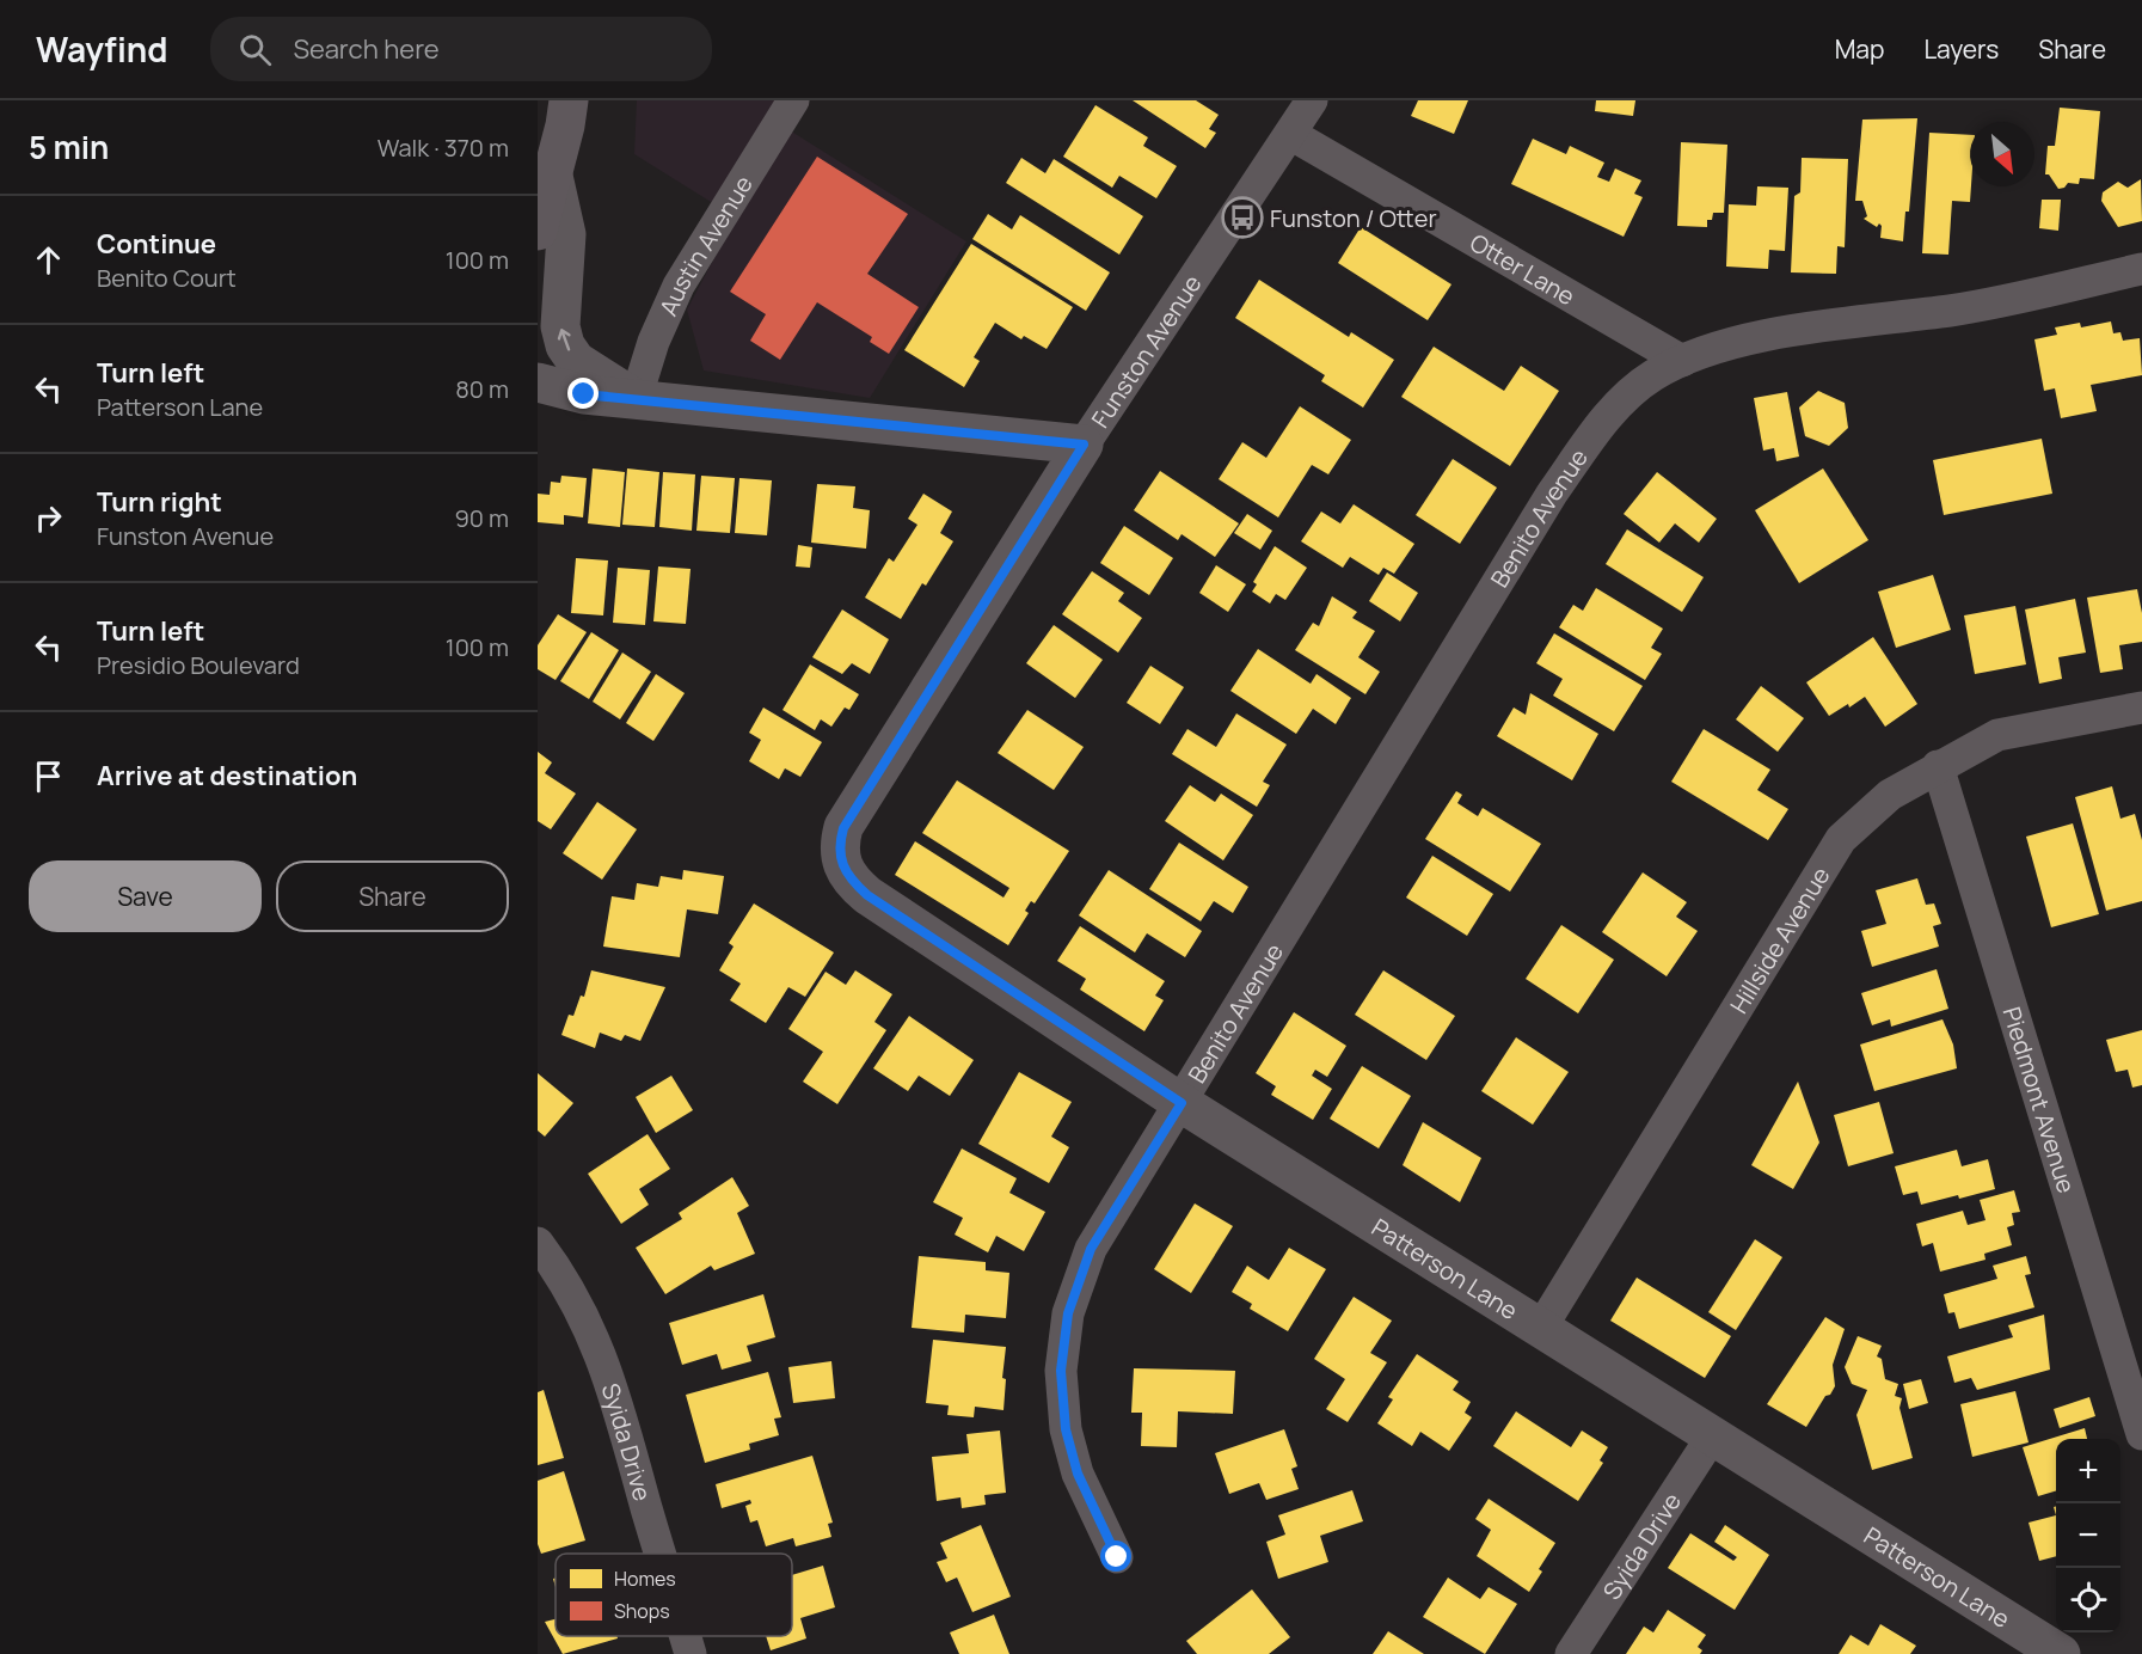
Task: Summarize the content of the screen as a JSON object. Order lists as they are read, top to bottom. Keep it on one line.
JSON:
{"streets":{"street":["Austin Avenue","Otter Lane","Funston Avenue","Benito Avenue","Hillside Avenue","Piedmont Avenue","Patterson Lane","Syida Drive"]},"crossings":[["Otter Lane","Funston Avenue"],["Otter Lane","Benito Avenue"],["Funston Avenue","Patterson Lane"],["Benito Avenue","Patterson Lane"],["Hillside Avenue","Piedmont Avenue"],["Hillside Avenue","Patterson Lane"],["Patterson Lane","Syida Drive"]],"places":{"bus stop":["Funston / Otter"]},"legend":["Homes","Shops"],"north":"bottom right","page":{"header":"Wayfind","search":"Search here","nav":["Map","Layers","Share"],"heading":["5 min","Walk · 370 m"],"list":[["Continue","Benito Court","100 m"],["Turn left","Patterson Lane","80 m"],["Turn right","Funston Avenue","90 m"],["Turn left","Presidio Boulevard","100 m"],"Arrive at destination"],"buttons":["Save","Share"],"map_buttons":["+","−"]}}
